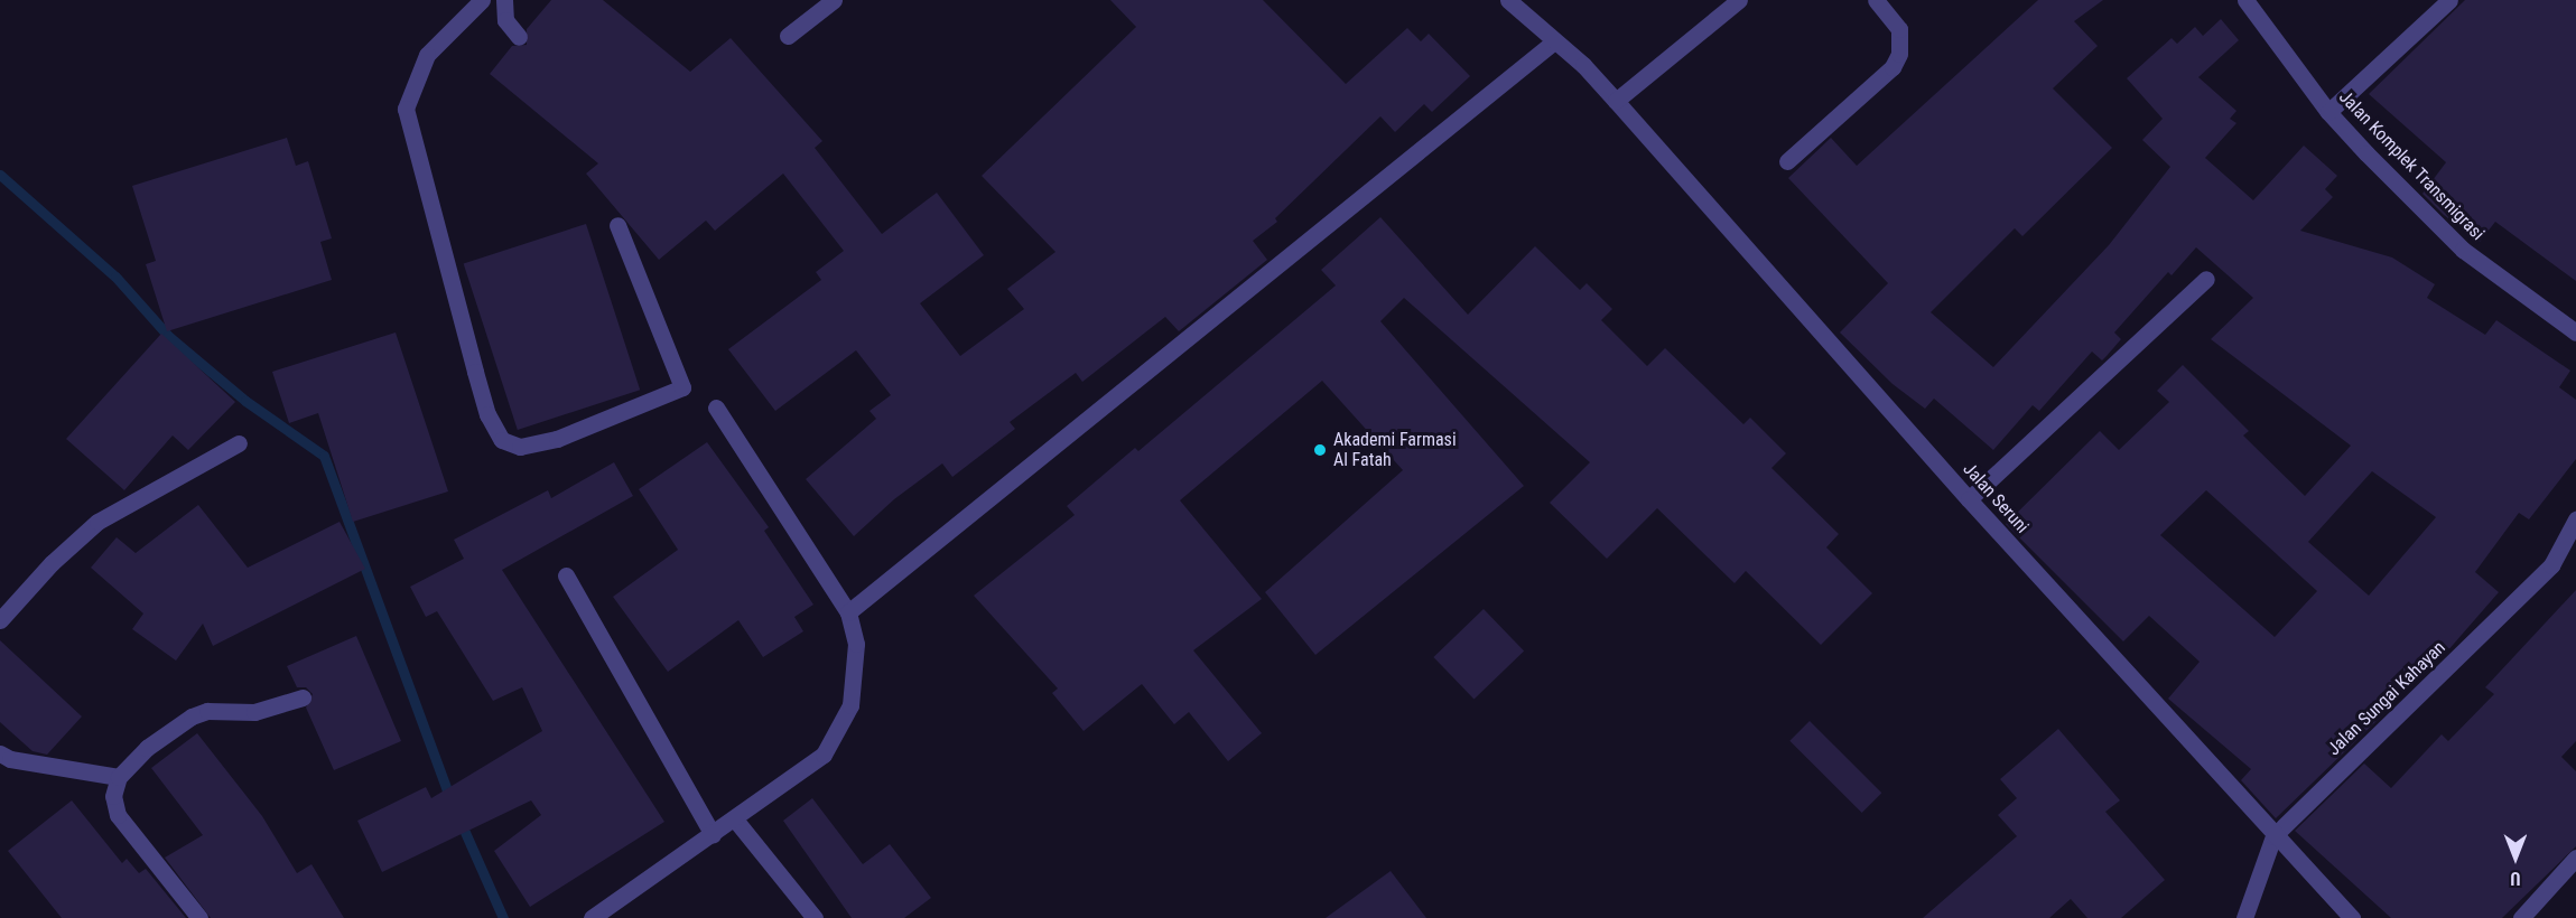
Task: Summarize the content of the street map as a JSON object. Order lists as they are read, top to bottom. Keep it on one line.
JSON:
{"streets":{"street":["Jalan Komplek Transmigrasi","Jalan Seruni","Jalan Sungai Kahayan"]},"crossings":[["Jalan Seruni","Jalan Sungai Kahayan"]],"places":["Akademi Farmasi Al Fatah"],"north":"bottom"}
